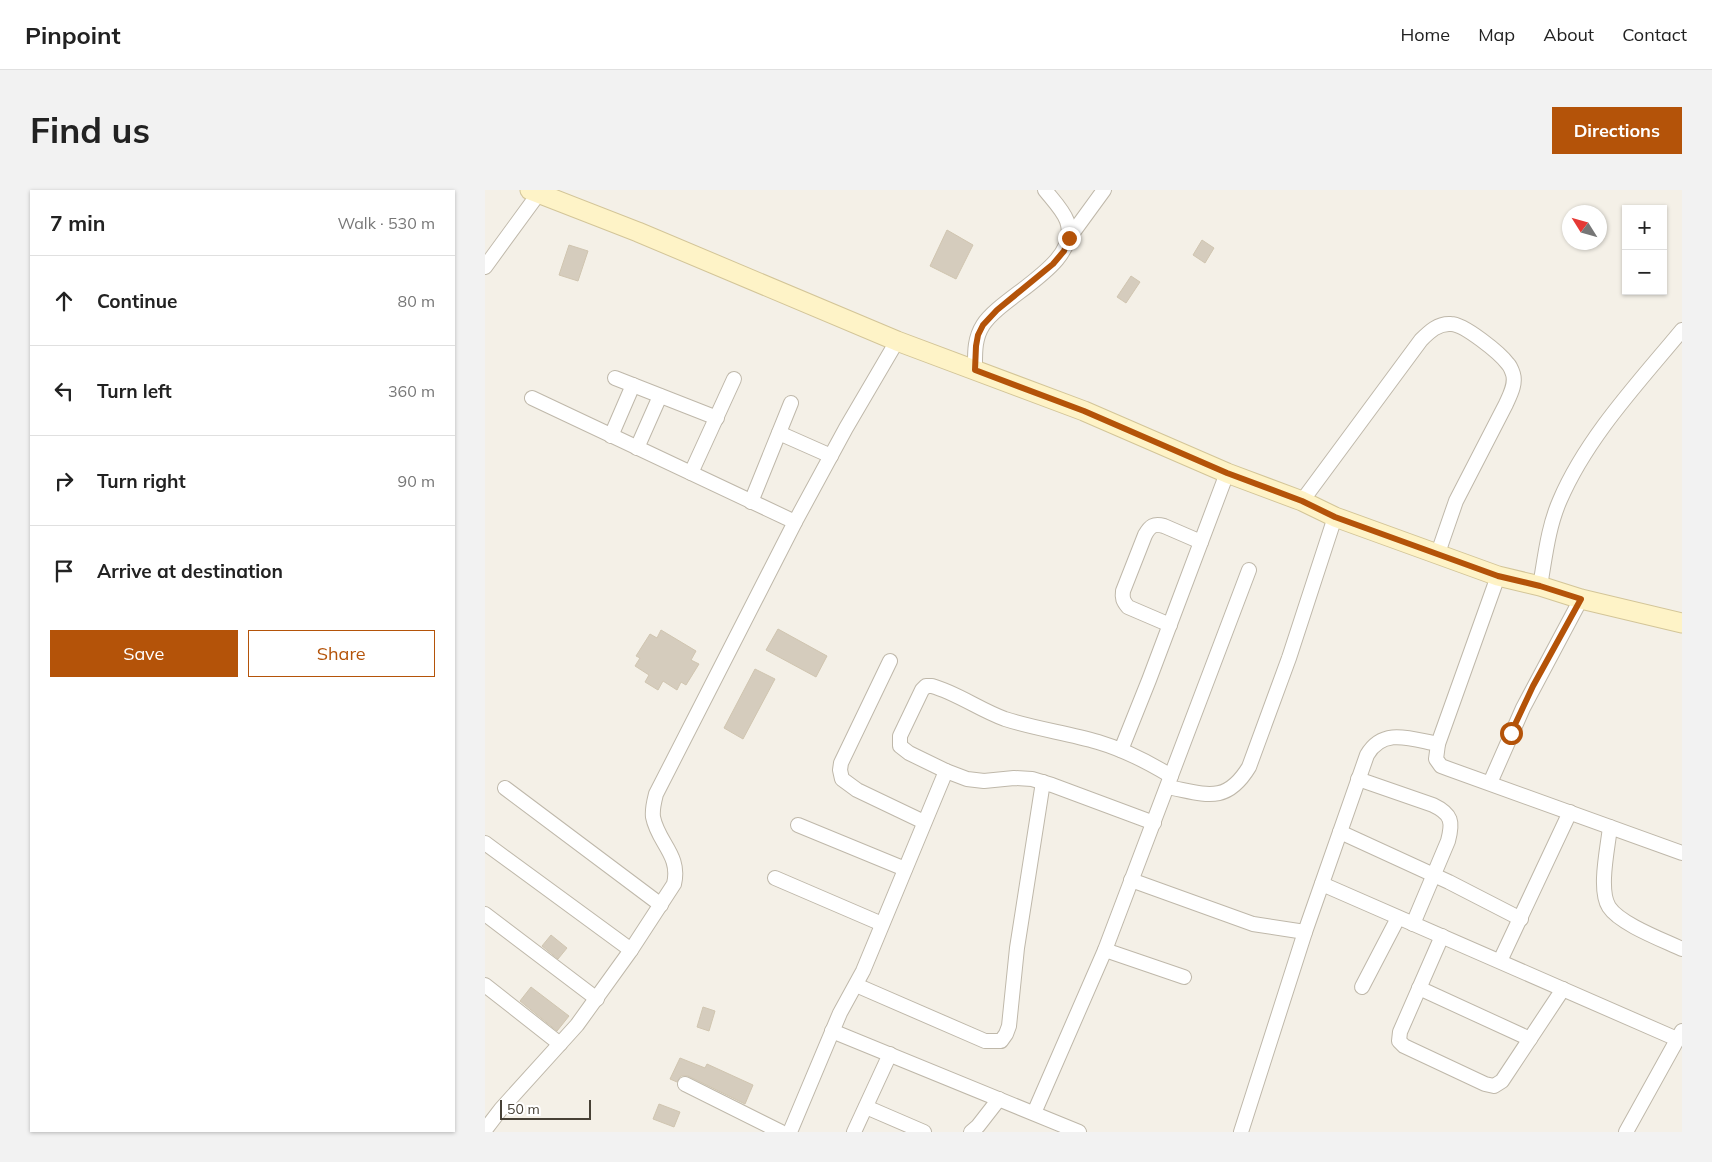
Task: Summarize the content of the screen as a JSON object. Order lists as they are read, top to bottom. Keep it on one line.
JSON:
{"scale_bar":"50 m","north":"top left","page":{"header":"Pinpoint","nav":["Home","Map","About","Contact"],"buttons":["Directions",["Save","Share"]],"title":"Find us","heading":["7 min","Walk · 530 m"],"map_buttons":["+","−"],"list":[["Continue","80 m"],["Turn left","360 m"],["Turn right","90 m"],"Arrive at destination"],"scale":"50 m"}}
